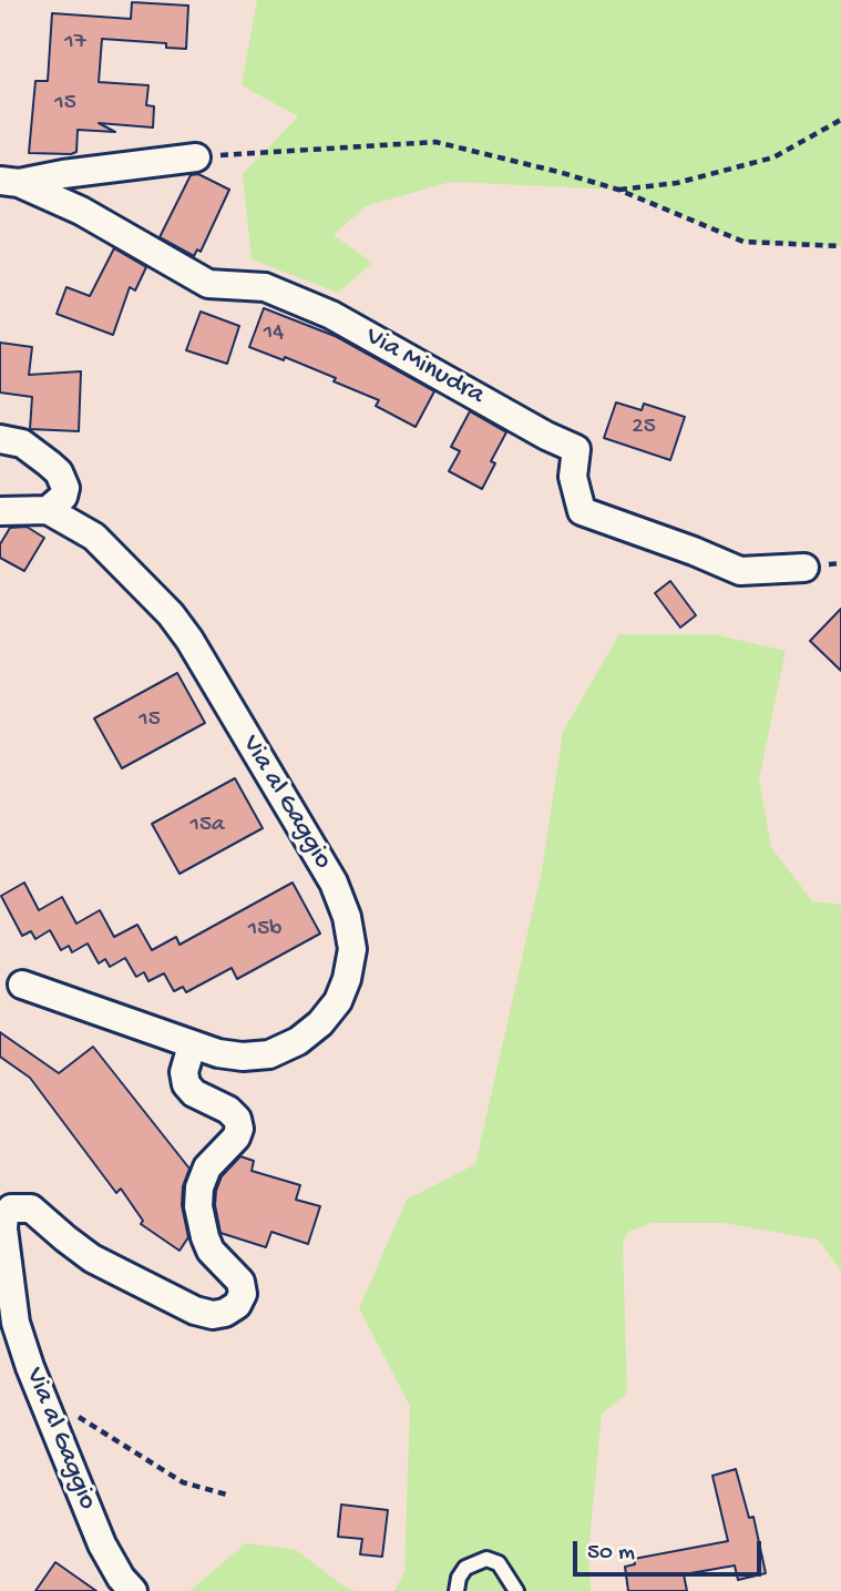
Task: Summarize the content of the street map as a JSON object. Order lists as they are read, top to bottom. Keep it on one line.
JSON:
{"streets":{"street":["Via Minudra","Via al Gaggio"]},"house_numbers":["17","15","14","25","15","15a","15b"],"scale_bar":"50 m"}
